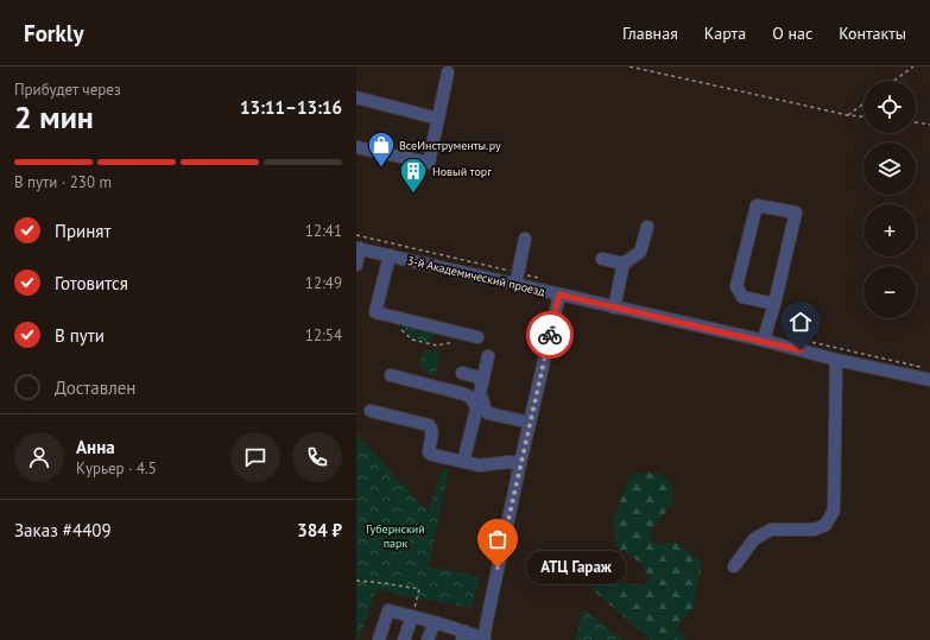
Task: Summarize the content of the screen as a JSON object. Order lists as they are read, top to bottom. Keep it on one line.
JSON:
{"streets":{"street":["3-й Академический проезд"]},"parks":["Губернский парк"],"places":{"shop":["ВсеИнструменты.ру"],"building":["Новый торг"],"other":["АТЦ Гараж"]},"page":{"header":"Forkly","nav":["Главная","Карта","О нас","Контакты"],"heading":["2 мин","Прибудет через","13:11–13:16"],"panel":["Анна","Курьер · 4.5","Заказ #4409","384 ₽"],"map_buttons":["+","−"],"bar":"В пути · 230 m","list":[["Принят","12:41"],["Готовится","12:49"],["В пути","12:54"],"Доставлен"],"bubble":"АТЦ Гараж"}}
